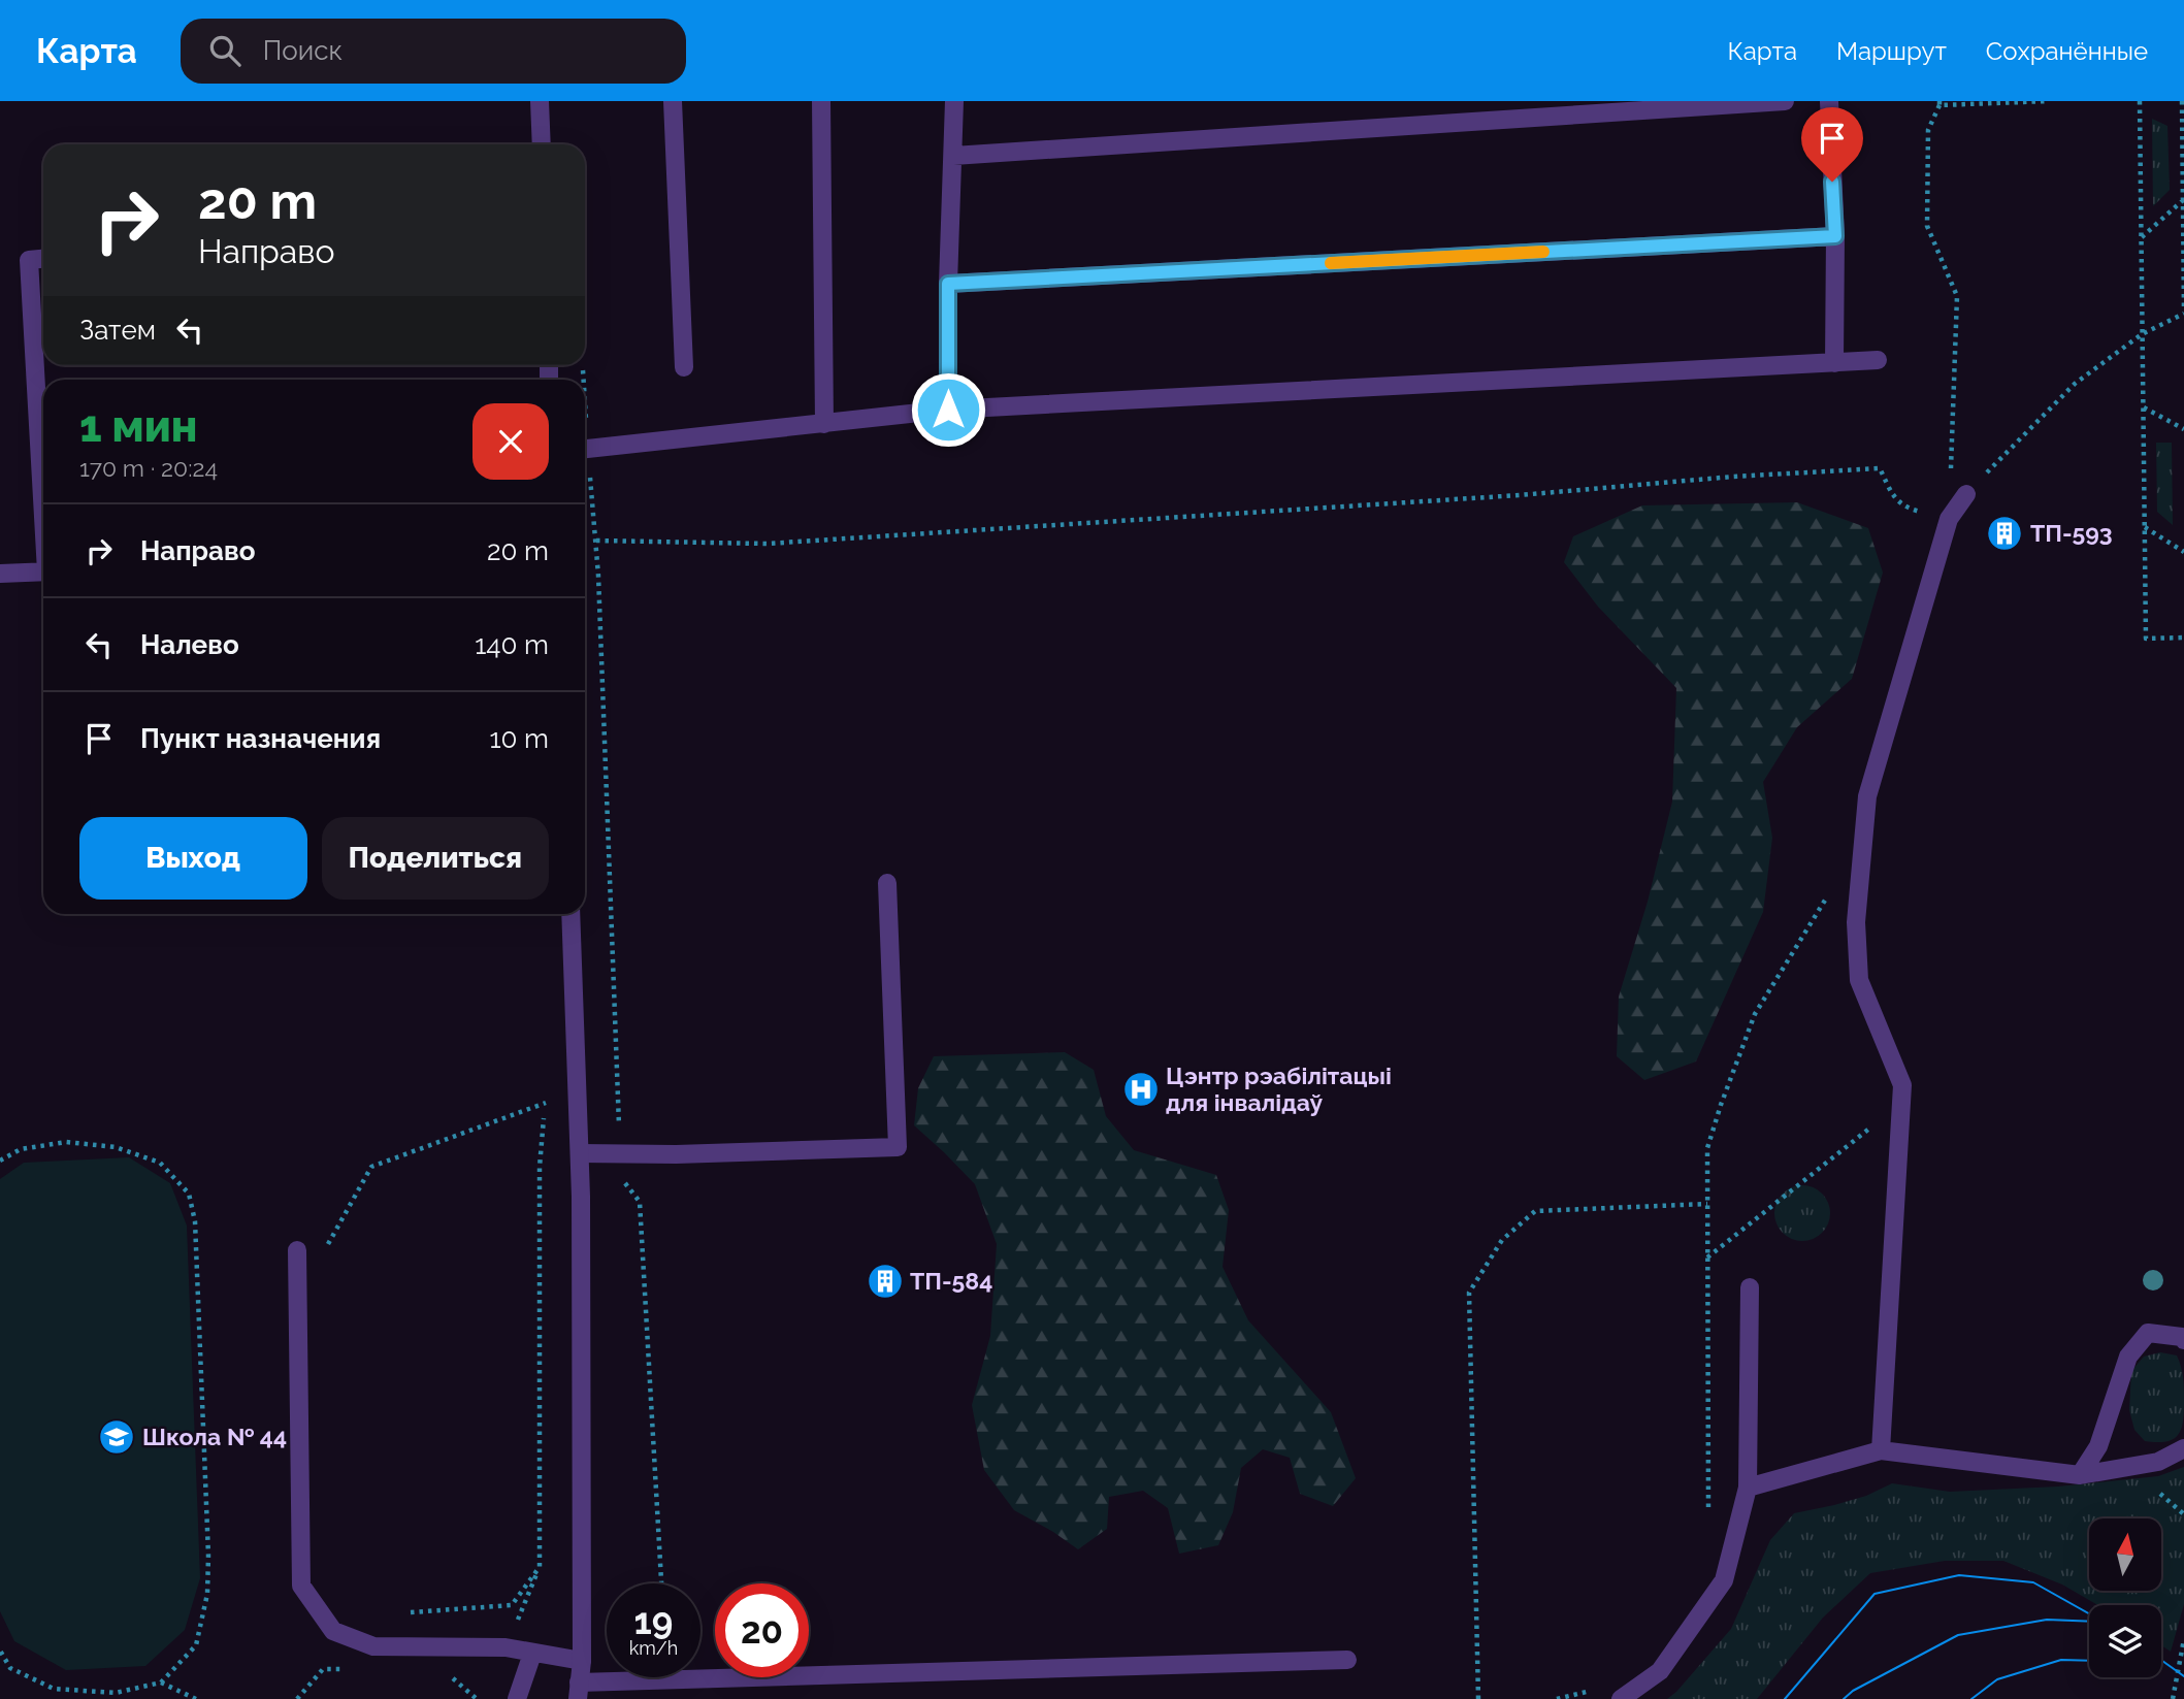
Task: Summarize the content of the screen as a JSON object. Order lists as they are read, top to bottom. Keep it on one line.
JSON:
{"places":{"building":["ТП-593","ТП-584"],"hospital":["Цэнтр рэабілітацыі для інвалідаў"],"school or university":["Школа № 44"]},"north":"top","page":{"header":"Карта","search":"Поиск","nav":["Карта","Маршрут","Сохранённые"],"turn":["20 m","Направо"],"then":"Затем","heading":["1 мин","170 m · 20:24"],"list":[{"name":"Направо","value":"20 m"},{"name":"Налево","value":"140 m"},{"name":"Пункт назначения","value":"10 m"}],"buttons":["Выход","Поделиться"],"speed":"19 km/h","limit":"20"}}
